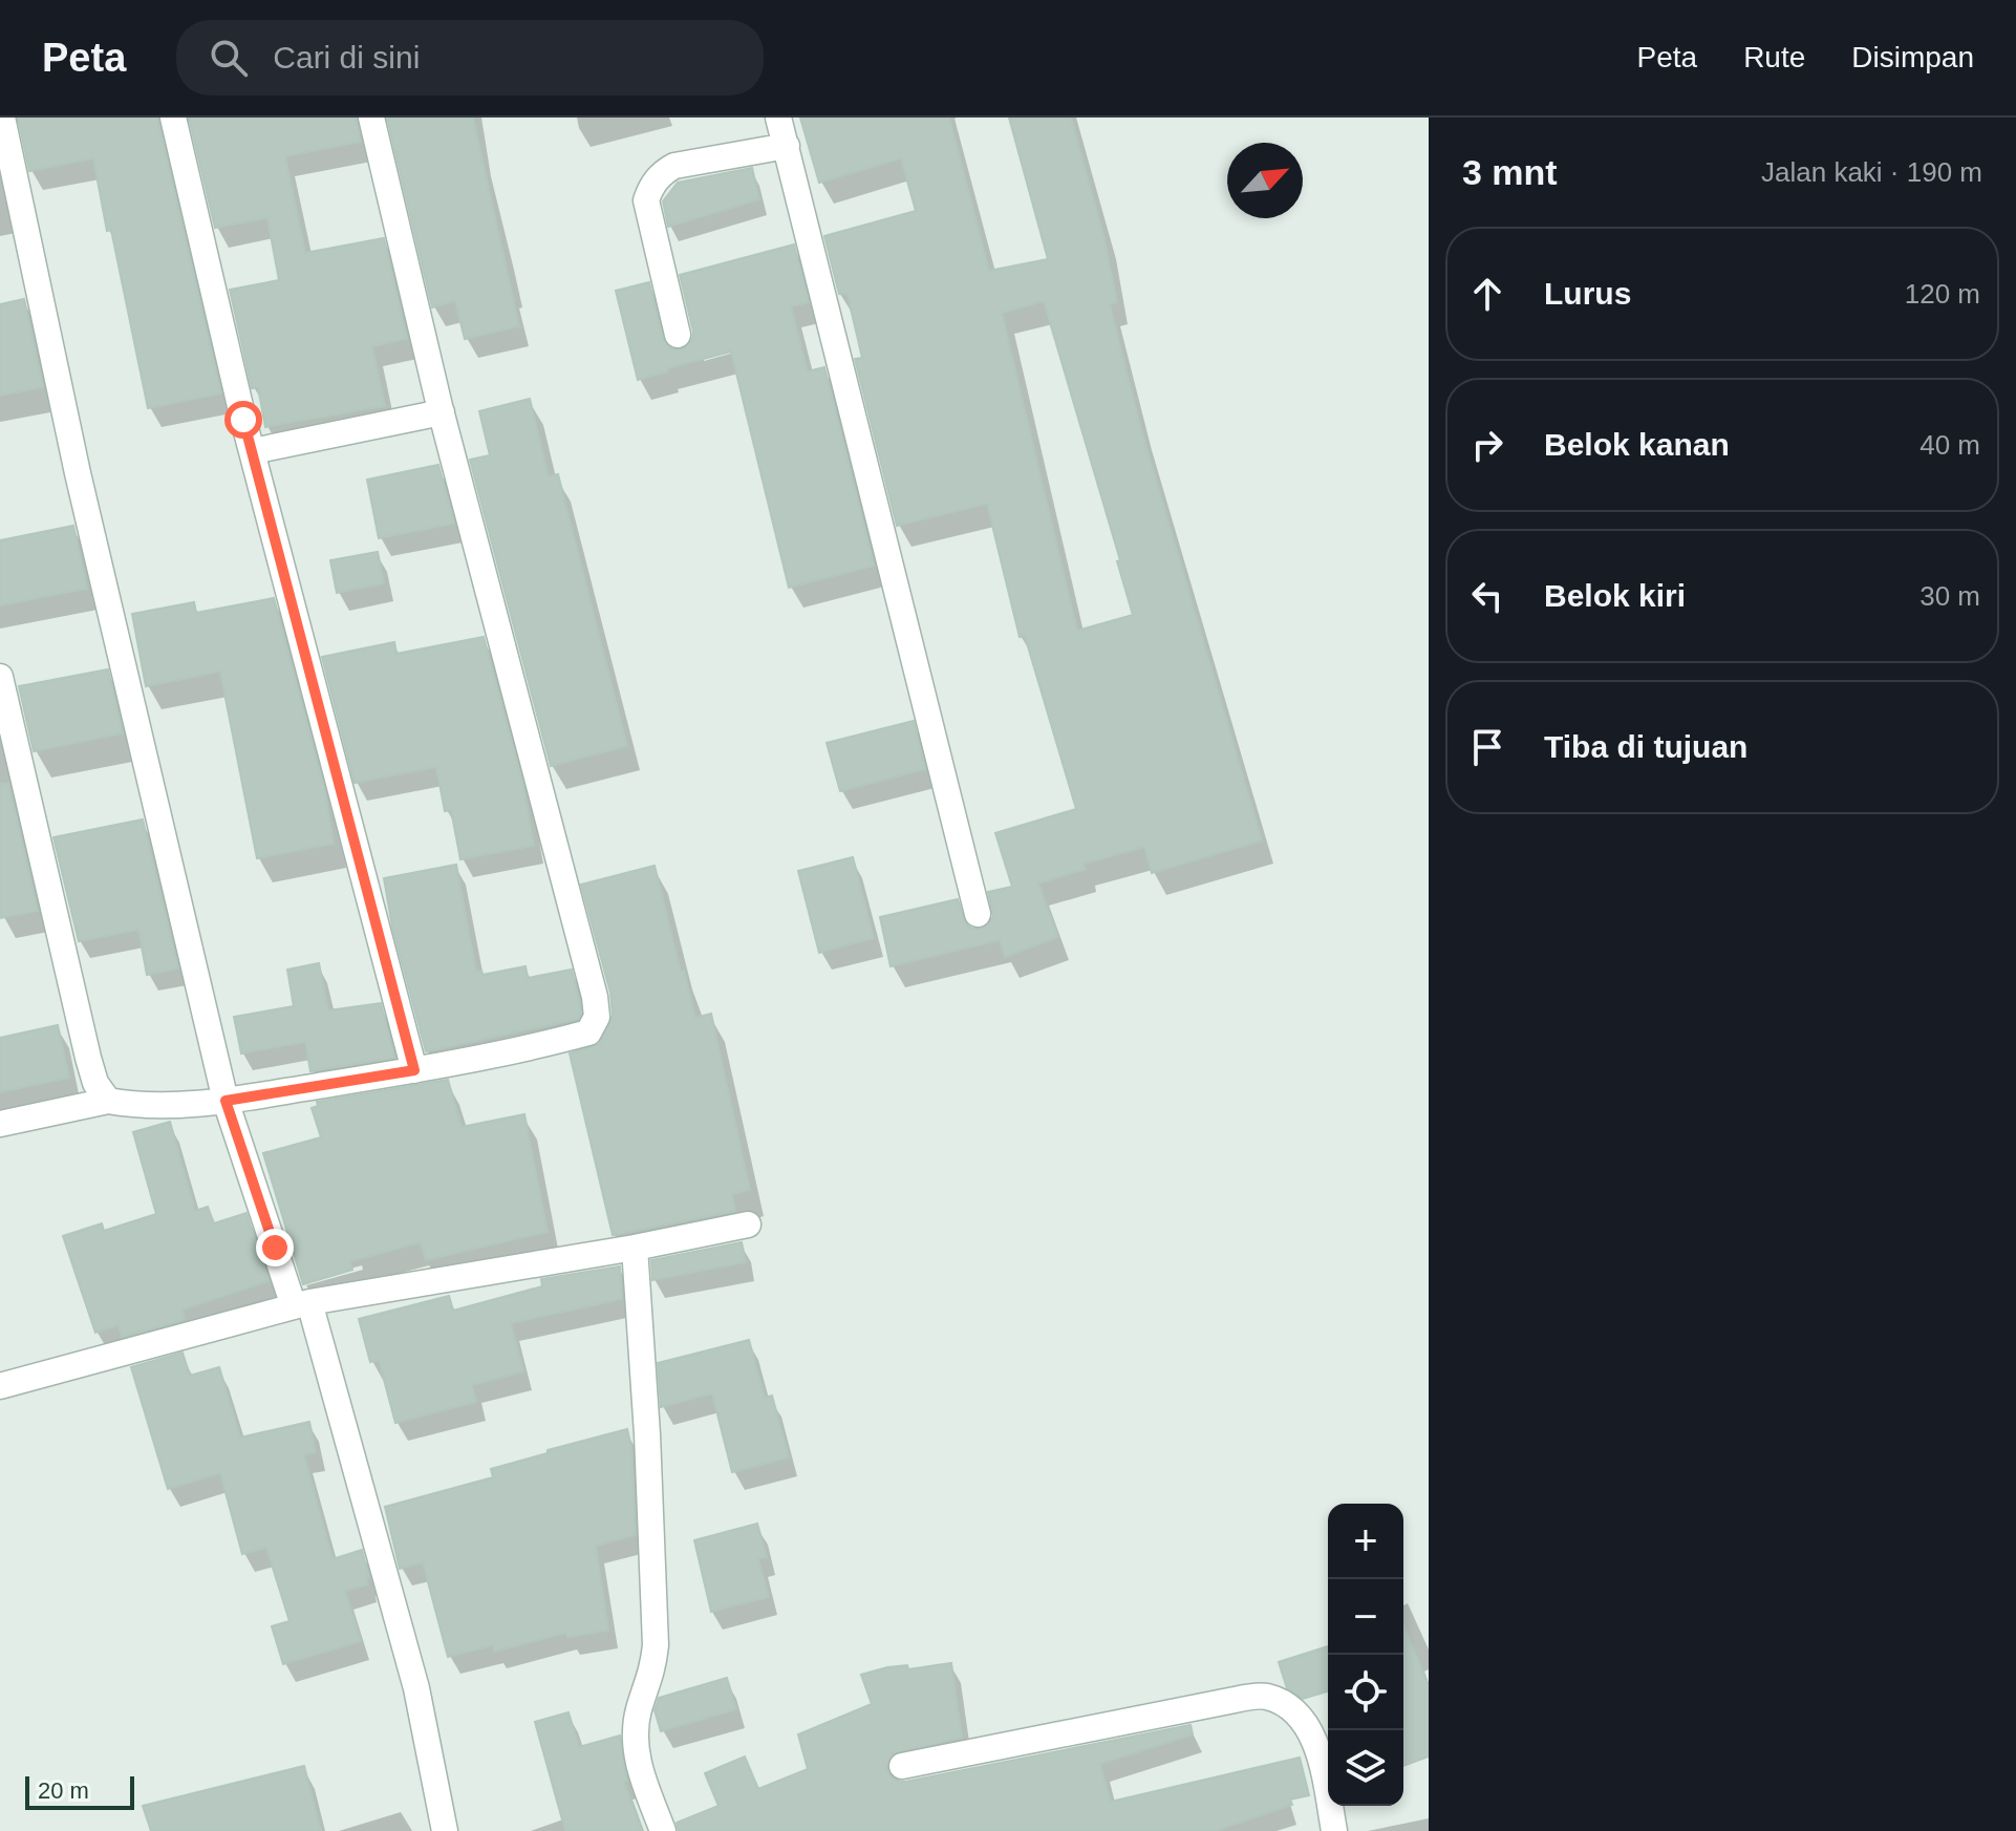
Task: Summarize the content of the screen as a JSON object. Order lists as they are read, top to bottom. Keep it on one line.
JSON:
{"scale_bar":"20 m","north":"top right","page":{"header":"Peta","search":"Cari di sini","nav":["Peta","Rute","Disimpan"],"heading":["3 mnt","Jalan kaki · 190 m"],"list":[["Lurus","120 m"],["Belok kanan","40 m"],["Belok kiri","30 m"],"Tiba di tujuan"],"map_buttons":["+","−"],"scale":"20 m"}}
